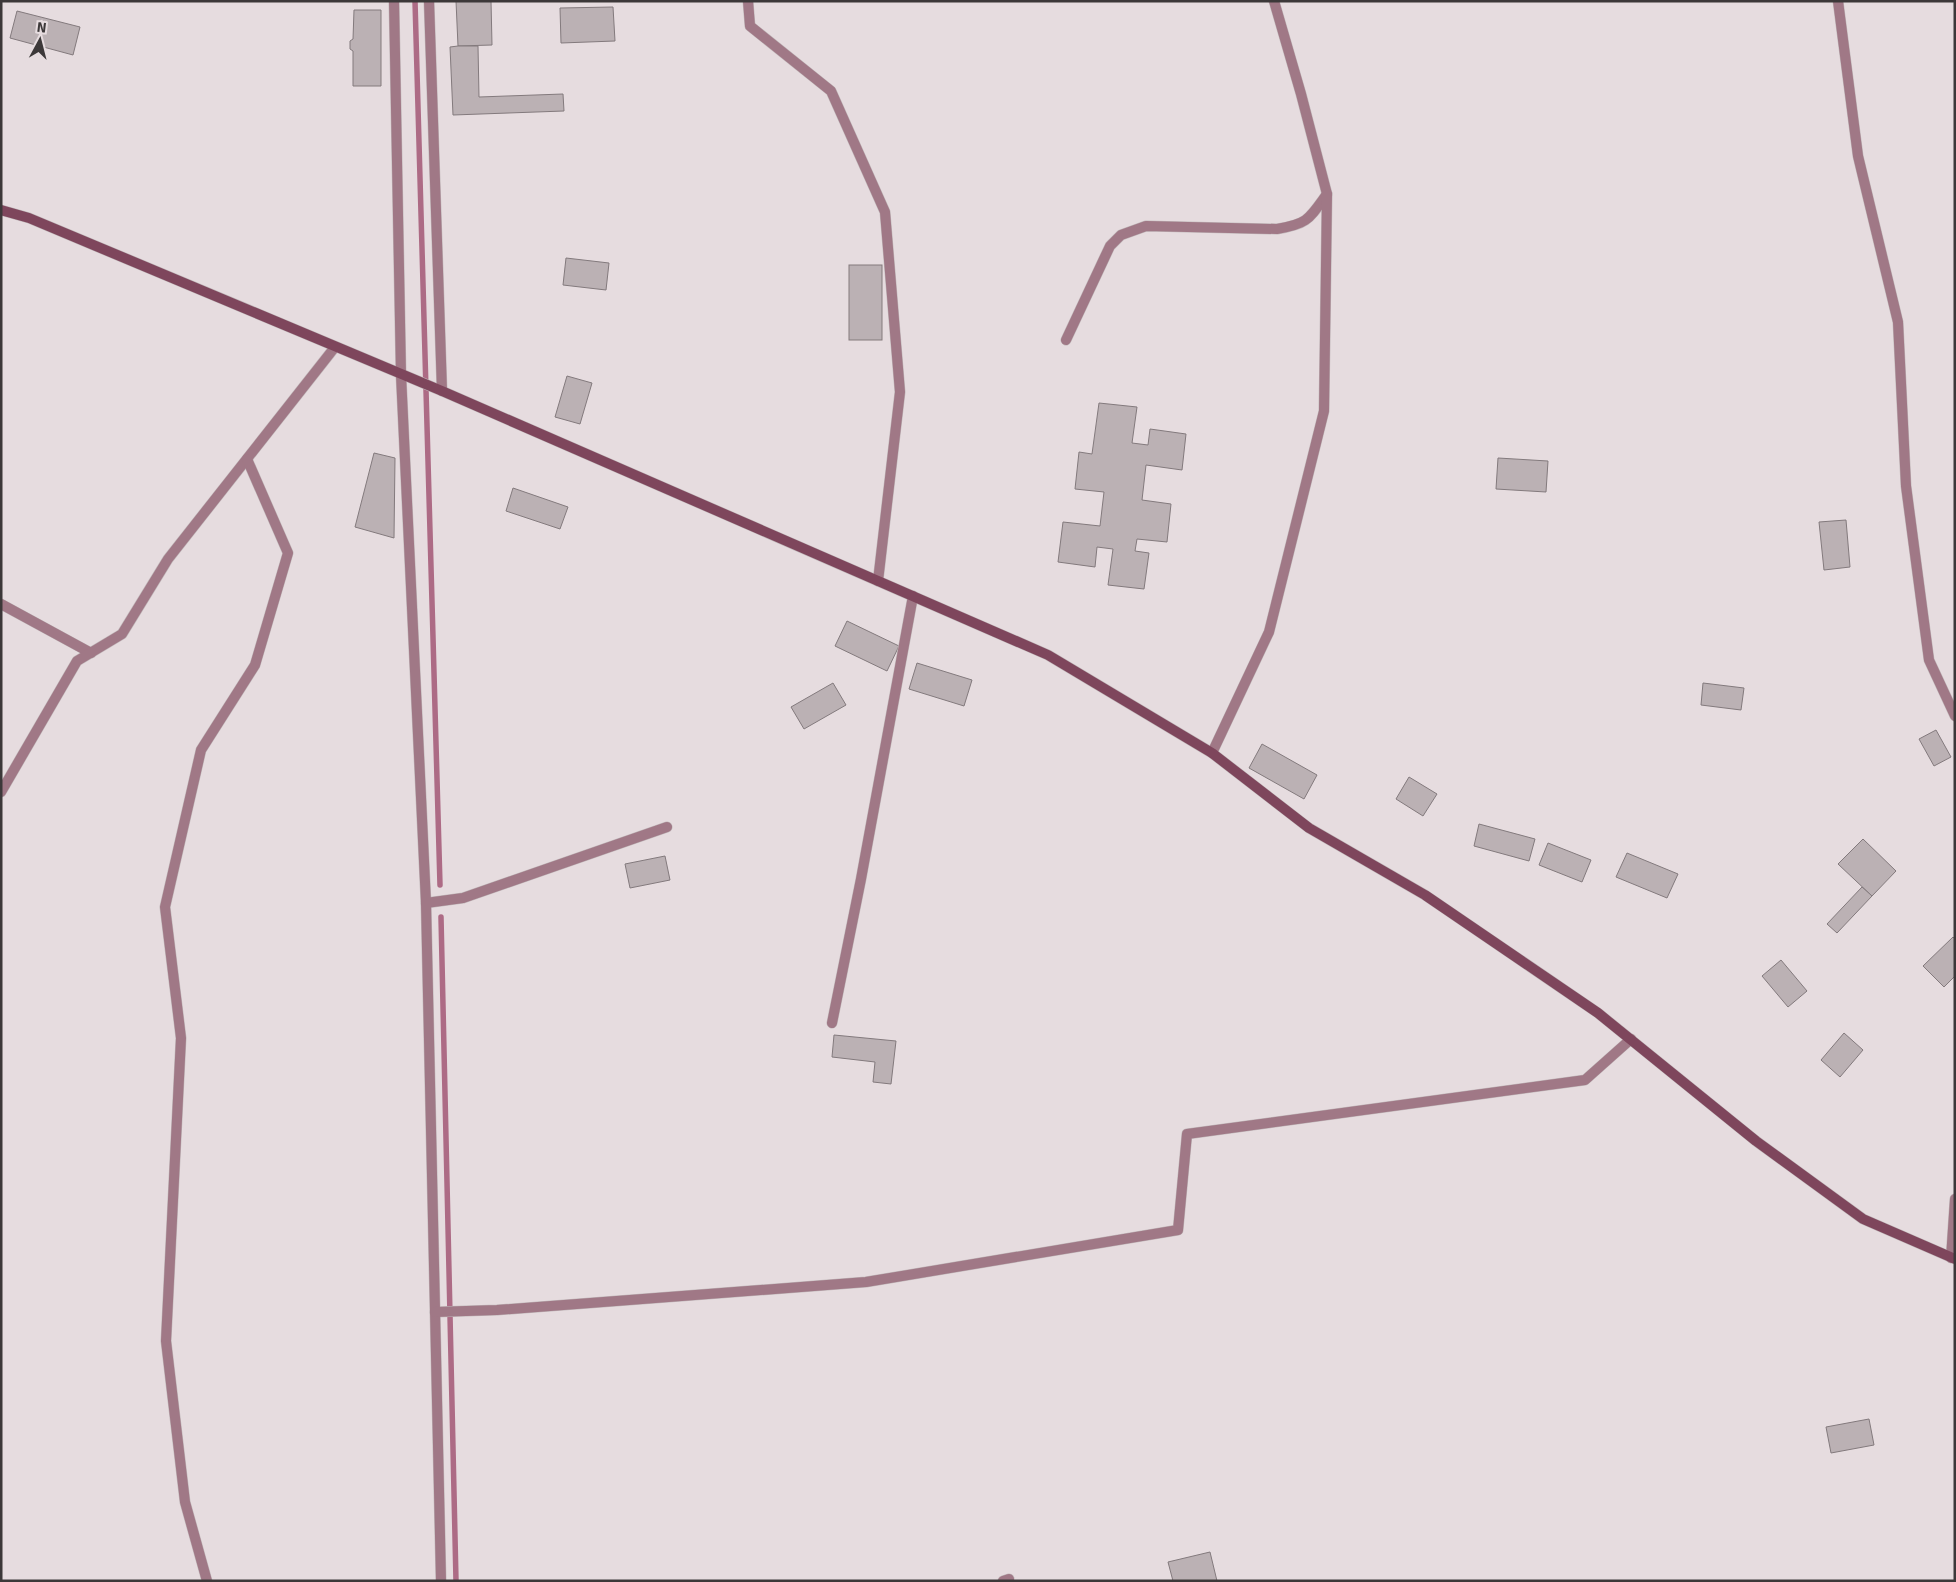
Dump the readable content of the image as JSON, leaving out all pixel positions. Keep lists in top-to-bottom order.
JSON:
{
  "north": "top"
}
